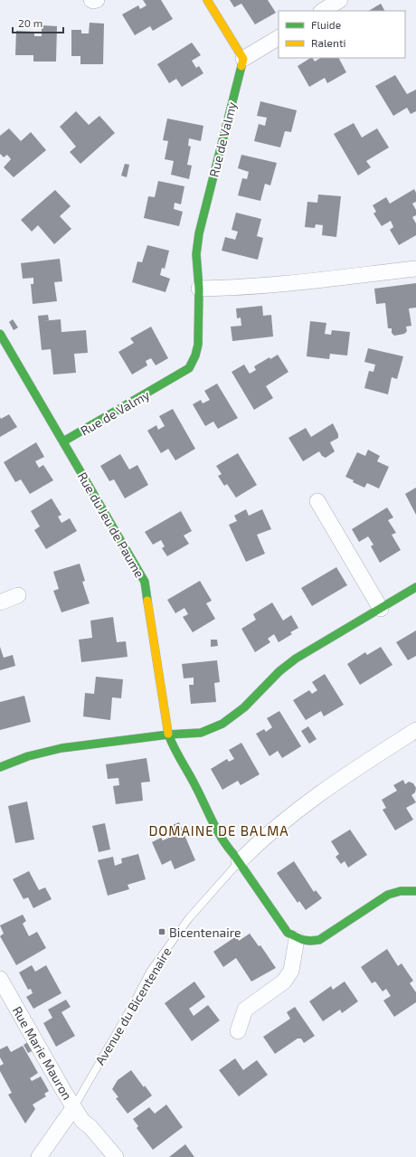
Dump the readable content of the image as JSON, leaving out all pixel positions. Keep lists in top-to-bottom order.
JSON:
{
  "streets": {
    "street": [
      "Rue de Valmy",
      "Rue du Jeu de Paume",
      "Avenue du Bicentenaire",
      "Rue Marie Mauron"
    ]
  },
  "crossings": [
    ["Rue de Valmy", "Rue du Jeu de Paume"],
    ["Rue du Jeu de Paume", "Avenue du Bicentenaire"],
    ["Avenue du Bicentenaire", "Rue Marie Mauron"]
  ],
  "districts": ["DOMAINE DE BALMA"],
  "places": {
    "transit": ["Bicentenaire"]
  },
  "legend": ["Fluide", "Ralenti"],
  "scale_bar": "20 m"
}
